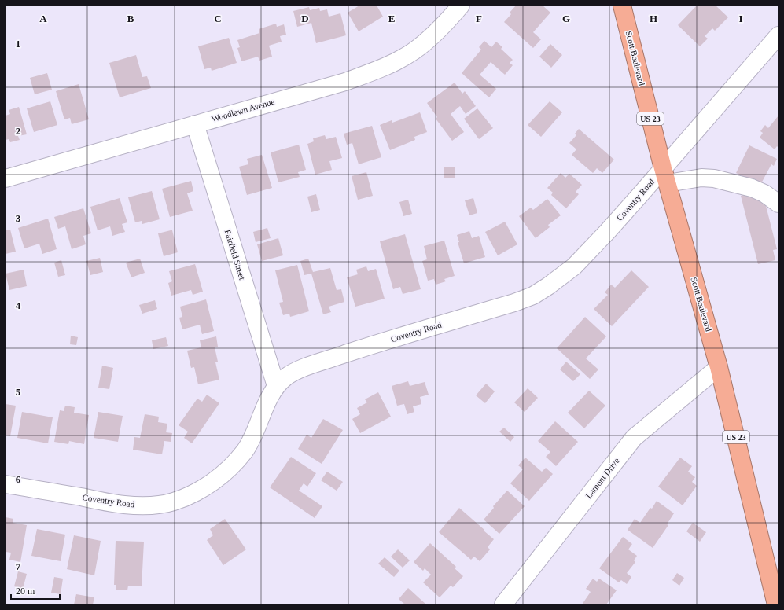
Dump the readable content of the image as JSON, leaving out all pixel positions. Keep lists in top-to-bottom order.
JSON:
{
  "streets": {
    "highway": ["Scott Boulevard", "US 23"],
    "street": [
      "Woodlawn Avenue",
      "Coventry Road",
      "Fairfield Street",
      "Lamont Drive"
    ]
  },
  "crossings": [
    ["Scott Boulevard", "Coventry Road"],
    ["Scott Boulevard", "Lamont Drive"],
    ["Woodlawn Avenue", "Fairfield Street"],
    ["Coventry Road", "Fairfield Street"]
  ],
  "scale_bar": "20 m",
  "grid": {
    "columns": [
      "A",
      "B",
      "C",
      "D",
      "E",
      "F",
      "G",
      "H",
      "I"
    ],
    "rows": [
      "1",
      "2",
      "3",
      "4",
      "5",
      "6",
      "7"
    ]
  }
}
